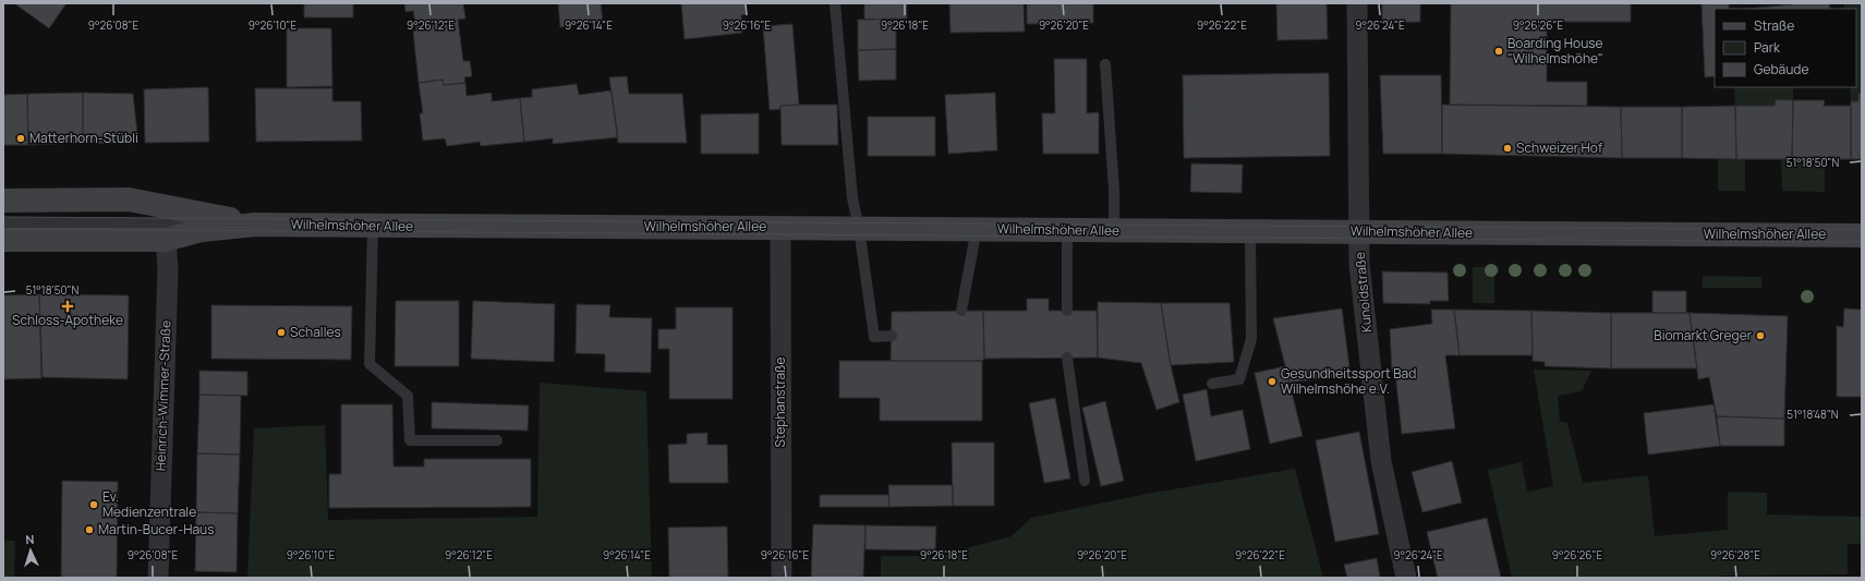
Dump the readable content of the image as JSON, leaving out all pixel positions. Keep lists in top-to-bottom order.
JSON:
{
  "streets": {
    "main road": ["Wilhelmshöher Allee"],
    "street": ["Kunoldstraße", "Heinrich-Wimmer-Straße", "Stephanstraße"]
  },
  "crossings": [
    ["Wilhelmshöher Allee", "Kunoldstraße"],
    ["Wilhelmshöher Allee", "Heinrich-Wimmer-Straße"],
    ["Wilhelmshöher Allee", "Stephanstraße"]
  ],
  "places": {
    "other": [
      "Boarding House \"Wilhelmshöhe\"",
      "Matterhorn-Stübli",
      "Schweizer Hof",
      "Schalles",
      "Biomarkt Greger",
      "Gesundheitssport Bad Wilhelmshöhe e.V.",
      "Ev. Medienzentrale",
      "Martin-Bucer-Haus"
    ],
    "health": ["Schloss-Apotheke"]
  },
  "legend": ["Straße", "Park", "Gebäude"],
  "north": "top",
  "coordinates": [
    "9°26'08\"E",
    "9°26'10\"E",
    "9°26'12\"E",
    "9°26'14\"E",
    "9°26'16\"E",
    "9°26'18\"E",
    "9°26'20\"E",
    "9°26'22\"E",
    "9°26'24\"E",
    "9°26'26\"E",
    "51°18'50\"N",
    "51°18'48\"N",
    "9°26'28\"E"
  ]
}
